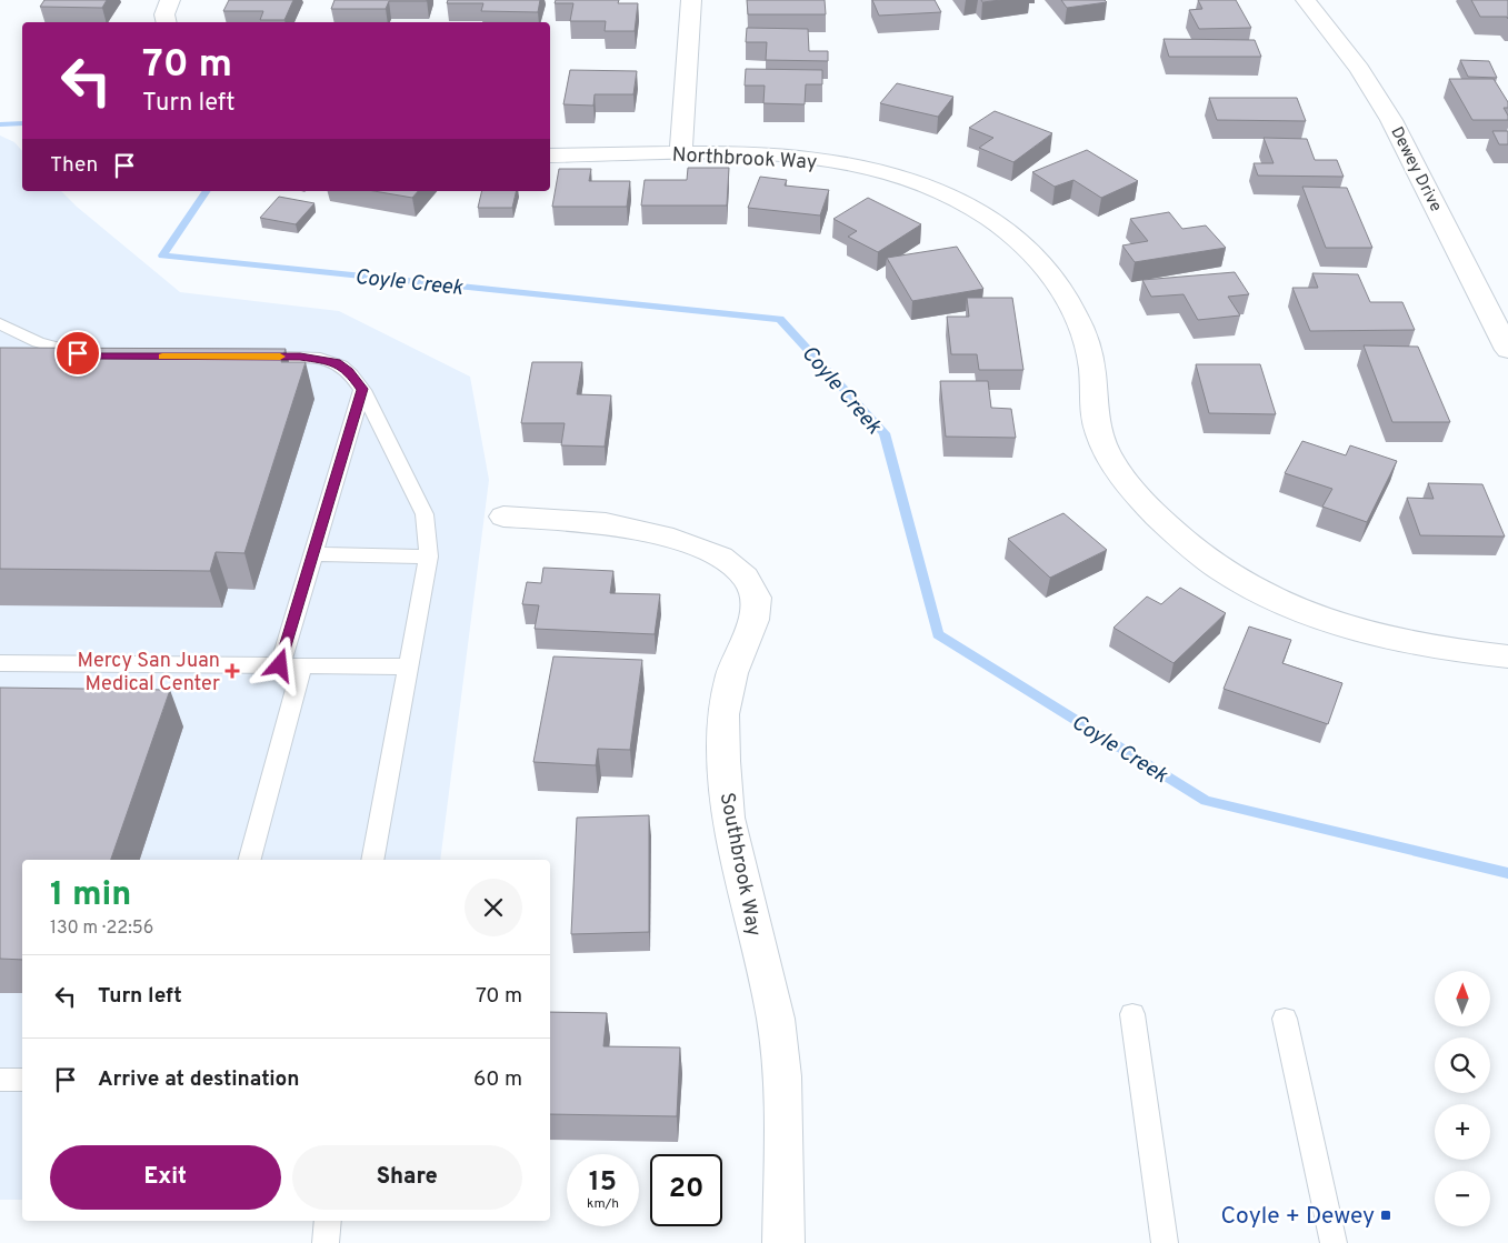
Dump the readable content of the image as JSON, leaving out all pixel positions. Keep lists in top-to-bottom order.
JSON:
{
  "streets": {
    "street": ["Northbrook Way", "Dewey Drive", "Southbrook Way"]
  },
  "water": ["Coyle Creek"],
  "places": {
    "health": ["Mercy San Juan Medical Center"],
    "transit": ["Coyle + Dewey"]
  },
  "north": "top",
  "page": {
    "turn": ["70 m", "Turn left"],
    "then": "Then",
    "heading": ["1 min", "130 m · 22:56"],
    "list": [
      {
        "name": "Turn left",
        "value": "70 m"
      },
      {
        "name": "Arrive at destination",
        "value": "60 m"
      }
    ],
    "map_buttons": ["+", "−"],
    "buttons": ["Exit", "Share"],
    "speed": "15 km/h",
    "limit": "20"
  }
}
